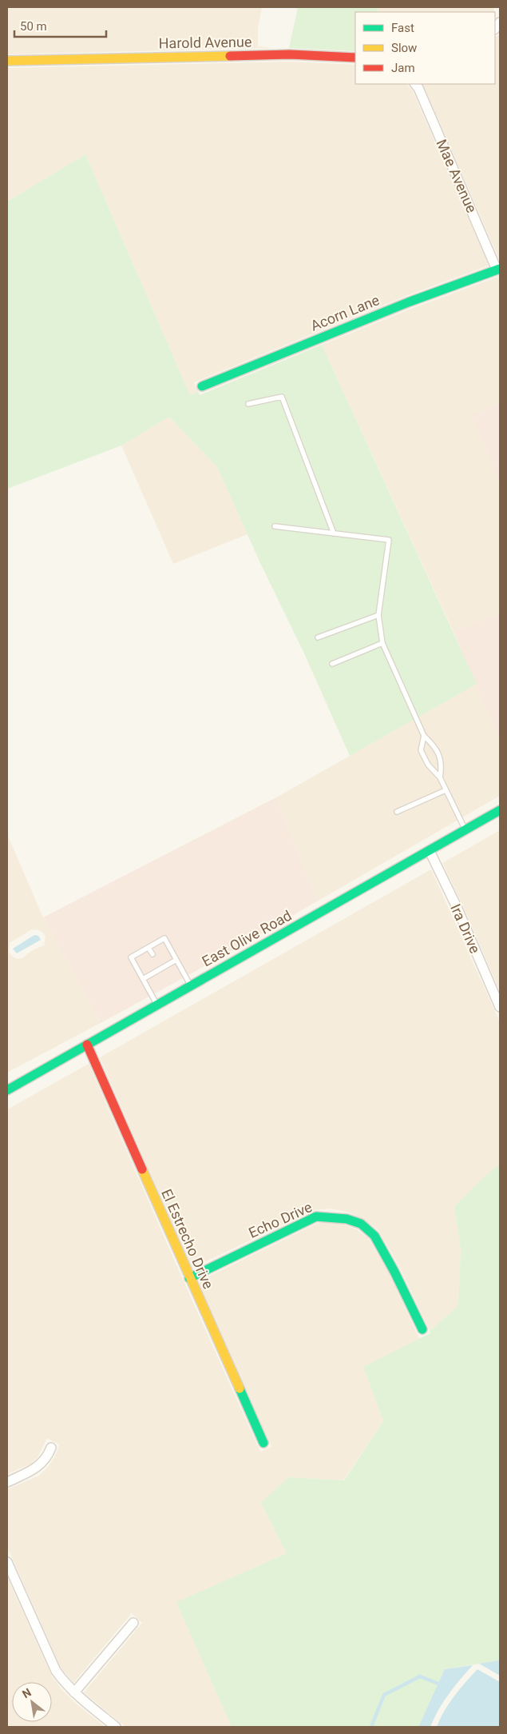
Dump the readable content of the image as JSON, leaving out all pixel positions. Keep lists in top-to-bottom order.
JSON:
{
  "streets": {
    "street": [
      "Harold Avenue",
      "Mae Avenue",
      "Acorn Lane",
      "Ira Drive",
      "East Olive Road",
      "Echo Drive",
      "El Estrecho Drive"
    ]
  },
  "crossings": [
    ["Mae Avenue", "Acorn Lane"],
    ["Ira Drive", "East Olive Road"],
    ["East Olive Road", "El Estrecho Drive"],
    ["Echo Drive", "El Estrecho Drive"]
  ],
  "legend": ["Fast", "Slow", "Jam"],
  "scale_bar": "50 m",
  "north": "top left"
}
